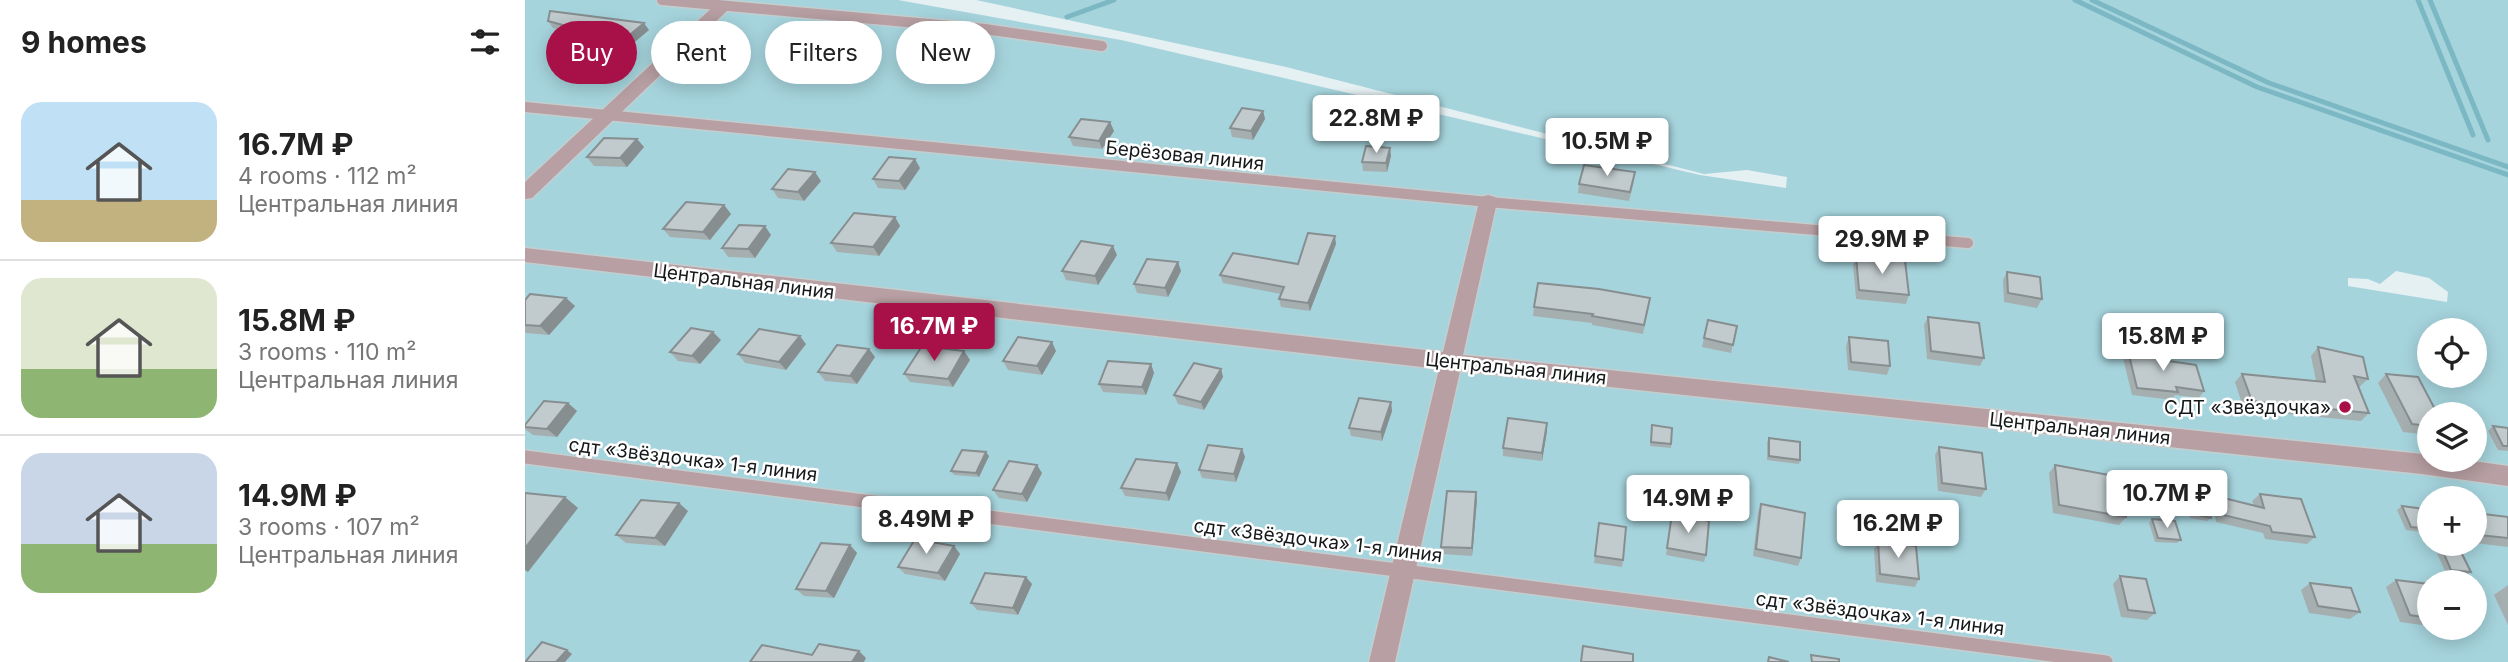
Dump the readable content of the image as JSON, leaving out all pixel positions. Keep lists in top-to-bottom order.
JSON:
{
  "streets": {
    "street": ["Центральная линия"],
    "lane": ["Берёзовая линия", "сдт «Звёздочка» 1-я линия"]
  },
  "places": ["СДТ «Звёздочка»"],
  "page": {
    "heading": "9 homes",
    "chip": [
      "Buy",
      "Rent",
      "Filters",
      "New"
    ],
    "list": [
      {
        "name": "16.7M ₽",
        "note": "4 rooms · 112 m² · Центральная линия"
      },
      {
        "name": "15.8M ₽",
        "note": "3 rooms · 110 m² · Центральная линия"
      },
      {
        "name": "14.9M ₽",
        "note": "3 rooms · 107 m² · Центральная линия"
      }
    ],
    "price": [
      "22.8M ₽",
      "10.5M ₽",
      "29.9M ₽",
      "16.7M ₽",
      "15.8M ₽",
      "10.7M ₽",
      "14.9M ₽",
      "8.49M ₽",
      "16.2M ₽"
    ],
    "map_buttons": ["+", "−"]
  }
}
